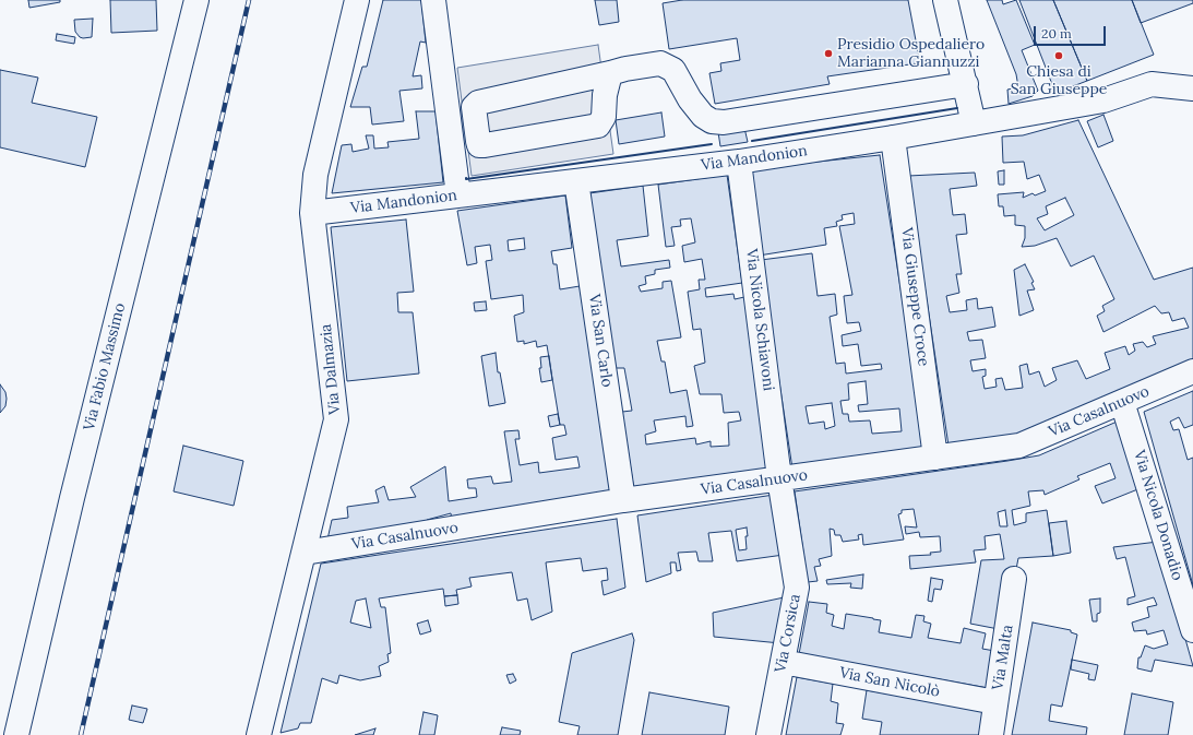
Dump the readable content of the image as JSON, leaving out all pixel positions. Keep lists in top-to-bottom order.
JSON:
{
  "streets": {
    "street": [
      "Via Mandonion",
      "Via Giuseppe Croce",
      "Via Nicola Schiavoni",
      "Via San Carlo",
      "Via Fabio Massimo",
      "Via Dalmazia",
      "Via Casalnuovo",
      "Via Nicola Donadio",
      "Via Corsica",
      "Via Malta",
      "Via San Nicolò"
    ]
  },
  "crossings": [
    ["Via Mandonion", "Via Giuseppe Croce"],
    ["Via Mandonion", "Via Nicola Schiavoni"],
    ["Via Mandonion", "Via San Carlo"],
    ["Via Mandonion", "Via Dalmazia"],
    ["Via Giuseppe Croce", "Via Casalnuovo"],
    ["Via Nicola Schiavoni", "Via Casalnuovo"],
    ["Via Nicola Schiavoni", "Via Corsica"],
    ["Via San Carlo", "Via Casalnuovo"],
    ["Via Dalmazia", "Via Casalnuovo"],
    ["Via Casalnuovo", "Via Nicola Donadio"],
    ["Via Casalnuovo", "Via Corsica"],
    ["Via Corsica", "Via San Nicolò"],
    ["Via Malta", "Via San Nicolò"]
  ],
  "places": ["Presidio Ospedaliero Marianna Giannuzzi", "Chiesa di San Giuseppe"],
  "scale_bar": "20 m"
}
